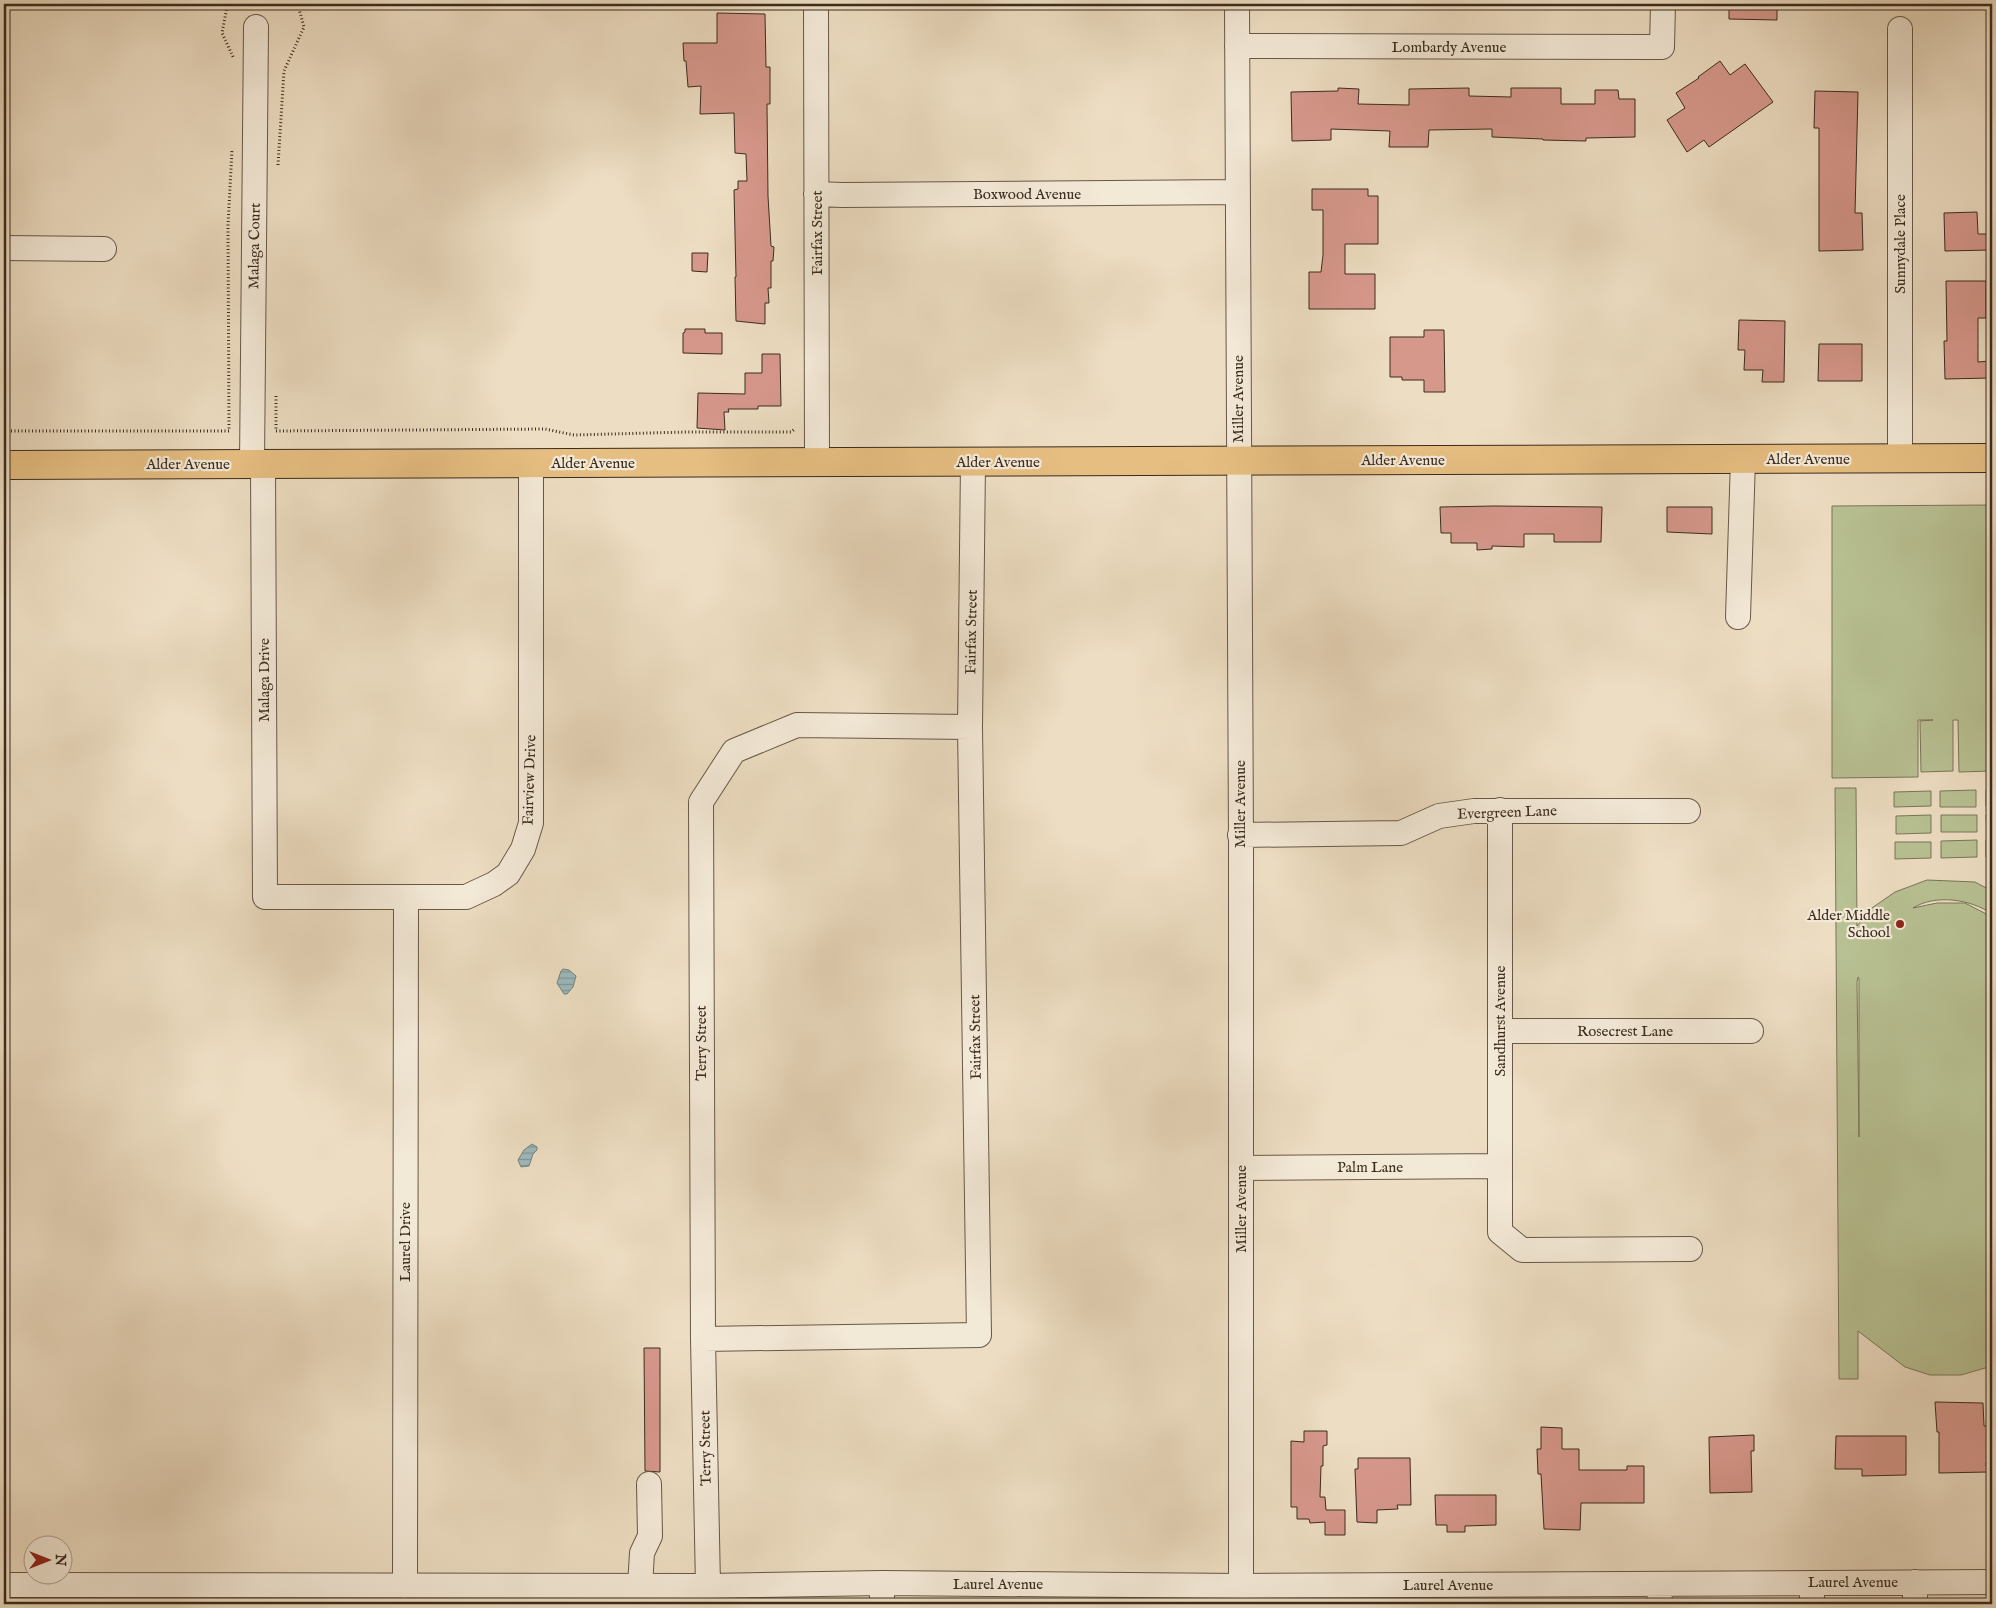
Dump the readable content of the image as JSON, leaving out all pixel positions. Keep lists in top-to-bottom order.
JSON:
{
  "streets": {
    "main road": ["Alder Avenue"],
    "street": [
      "Lombardy Avenue",
      "Boxwood Avenue",
      "Fairfax Street",
      "Sunnydale Place",
      "Malaga Court",
      "Miller Avenue",
      "Malaga Drive",
      "Fairview Drive",
      "Evergreen Lane",
      "Sandhurst Avenue",
      "Rosecrest Lane",
      "Terry Street",
      "Palm Lane",
      "Laurel Drive",
      "Laurel Avenue"
    ]
  },
  "crossings": [
    ["Lombardy Avenue", "Miller Avenue"],
    ["Boxwood Avenue", "Fairfax Street"],
    ["Boxwood Avenue", "Miller Avenue"],
    ["Fairfax Street", "Alder Avenue"],
    ["Fairfax Street", "Terry Street"],
    ["Sunnydale Place", "Alder Avenue"],
    ["Malaga Court", "Alder Avenue"],
    ["Malaga Court", "Malaga Drive"],
    ["Miller Avenue", "Alder Avenue"],
    ["Miller Avenue", "Evergreen Lane"],
    ["Miller Avenue", "Palm Lane"],
    ["Miller Avenue", "Laurel Avenue"],
    ["Alder Avenue", "Malaga Drive"],
    ["Alder Avenue", "Fairview Drive"],
    ["Malaga Drive", "Fairview Drive"],
    ["Fairview Drive", "Laurel Drive"],
    ["Evergreen Lane", "Sandhurst Avenue"],
    ["Sandhurst Avenue", "Rosecrest Lane"],
    ["Sandhurst Avenue", "Palm Lane"],
    ["Terry Street", "Laurel Avenue"],
    ["Laurel Drive", "Laurel Avenue"]
  ],
  "places": ["Alder Middle School"],
  "north": "right"
}
